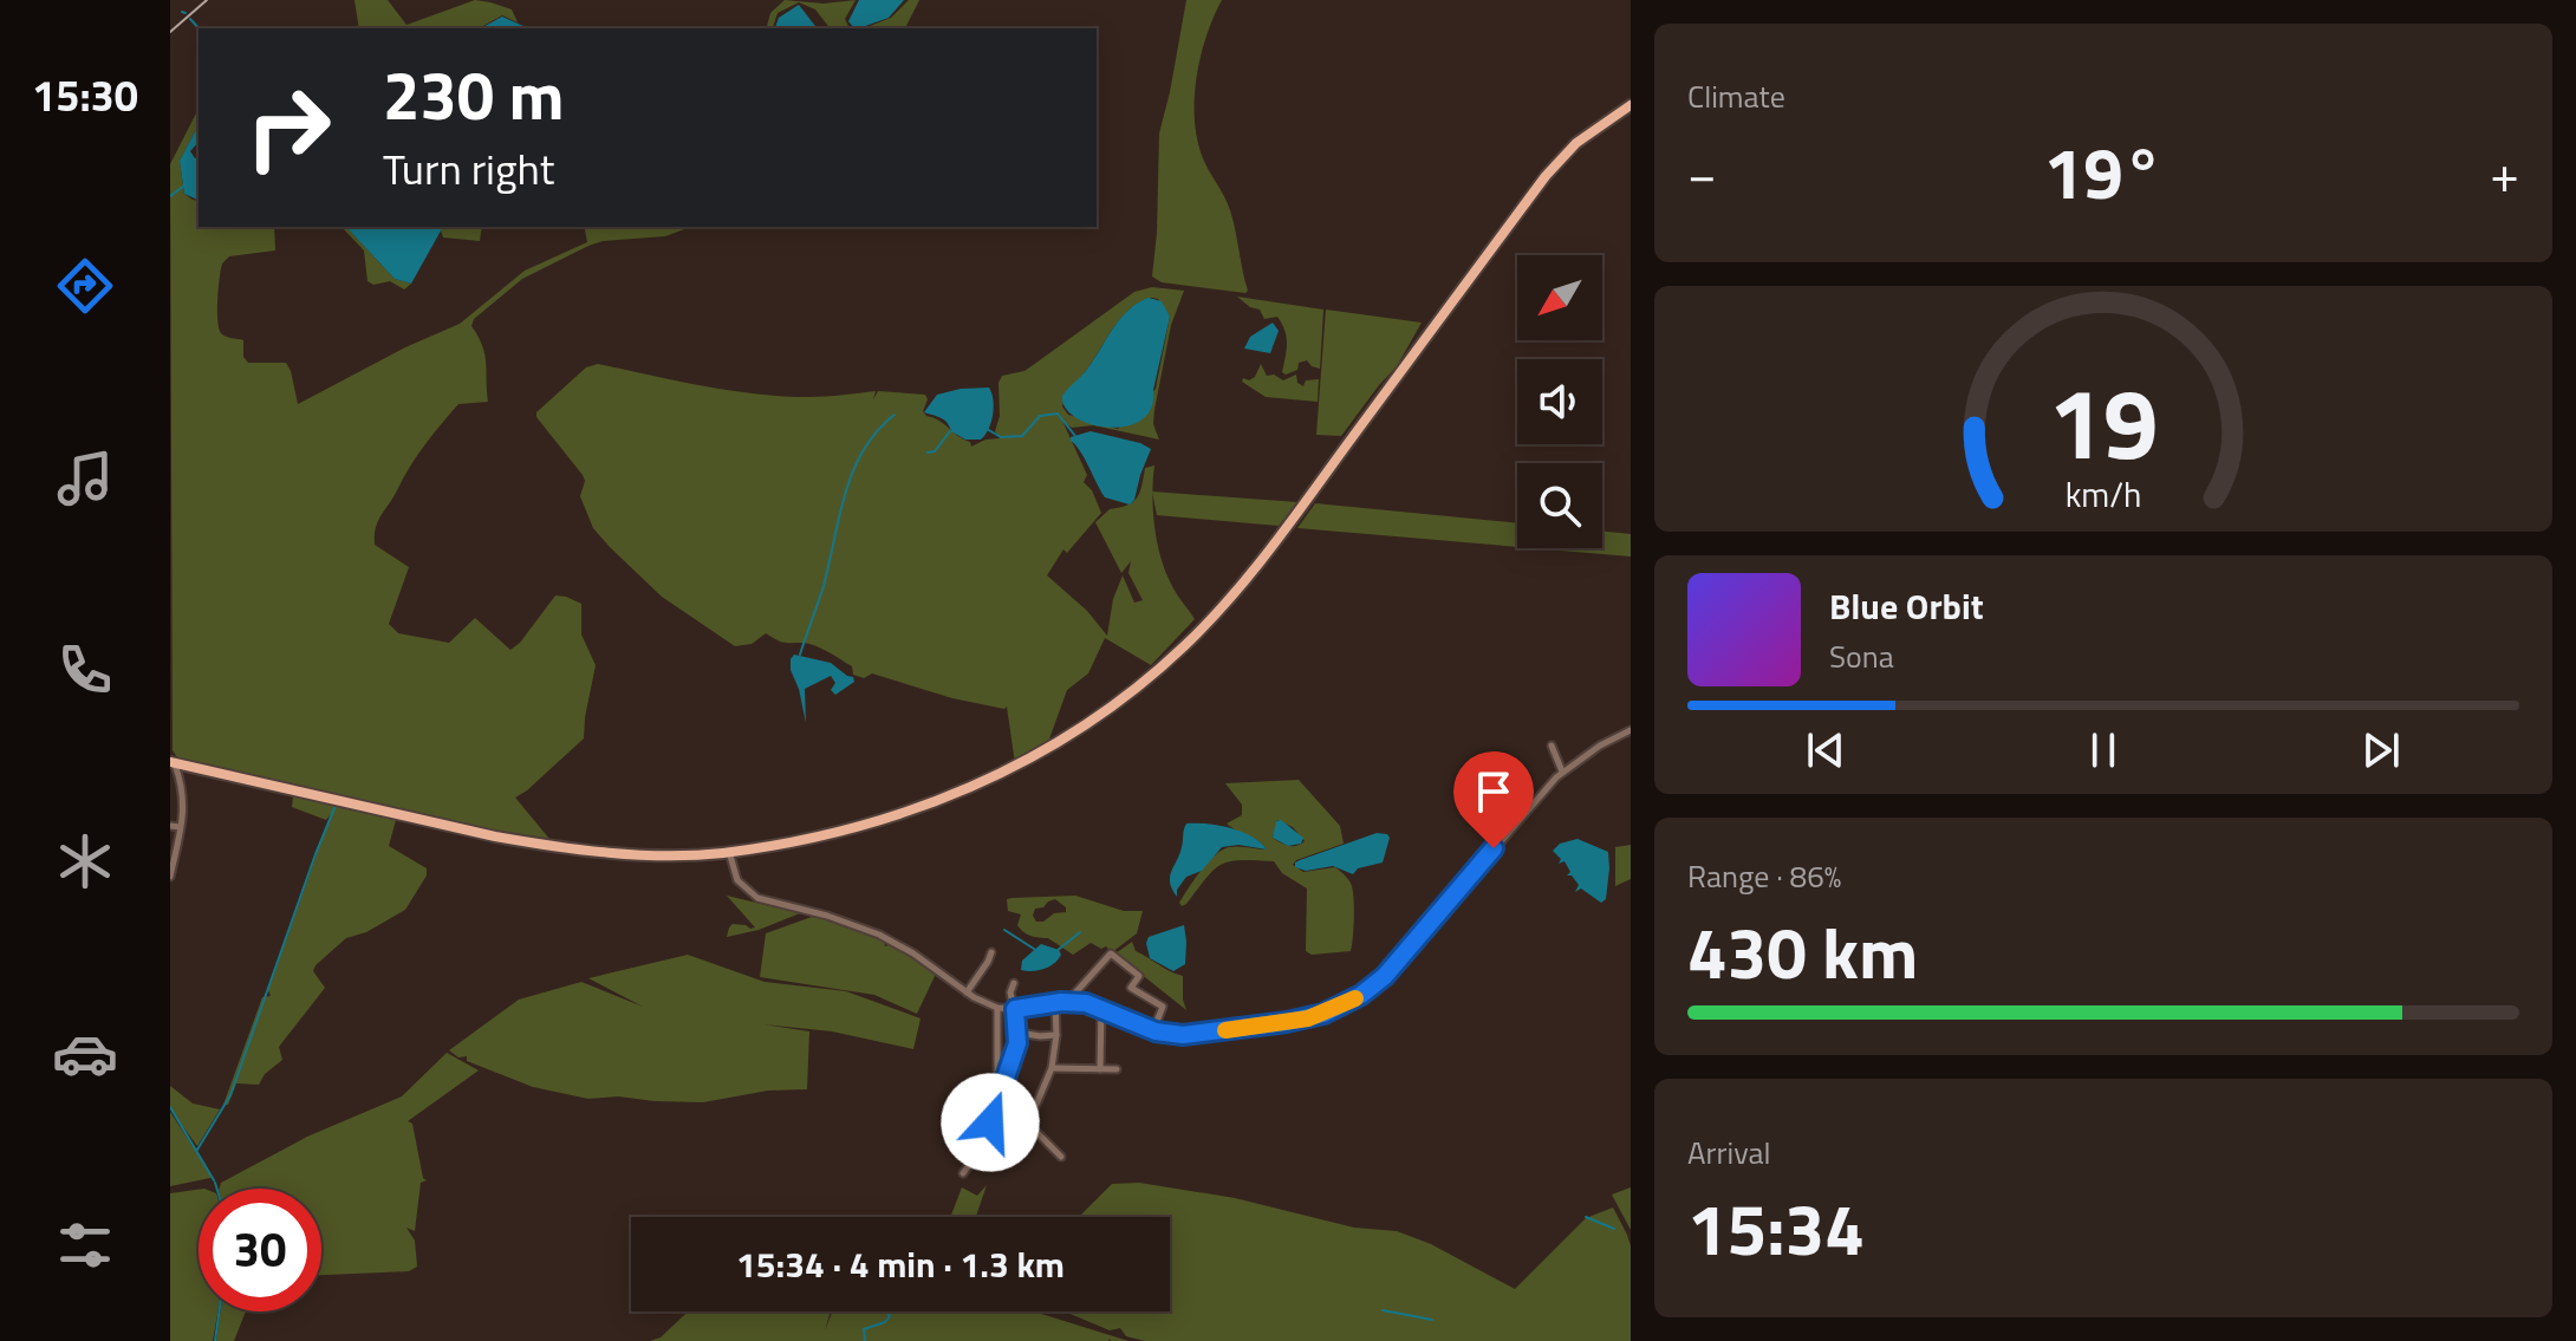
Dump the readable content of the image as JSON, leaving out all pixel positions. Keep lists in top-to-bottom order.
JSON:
{
  "north": "bottom left",
  "page": {
    "tabs": "15:30",
    "tile": [
      "Climate",
      ["Range · 86%", "430 km"],
      ["Arrival", "15:34"]
    ],
    "turn": ["230 m", "Turn right"],
    "heat": ["−", "19°", "+"],
    "song": ["Blue Orbit", "Sona"],
    "limit": "30",
    "trip": "15:34 · 4 min · 1.3 km",
    "gauge": ["19", "km/h"]
  }
}
